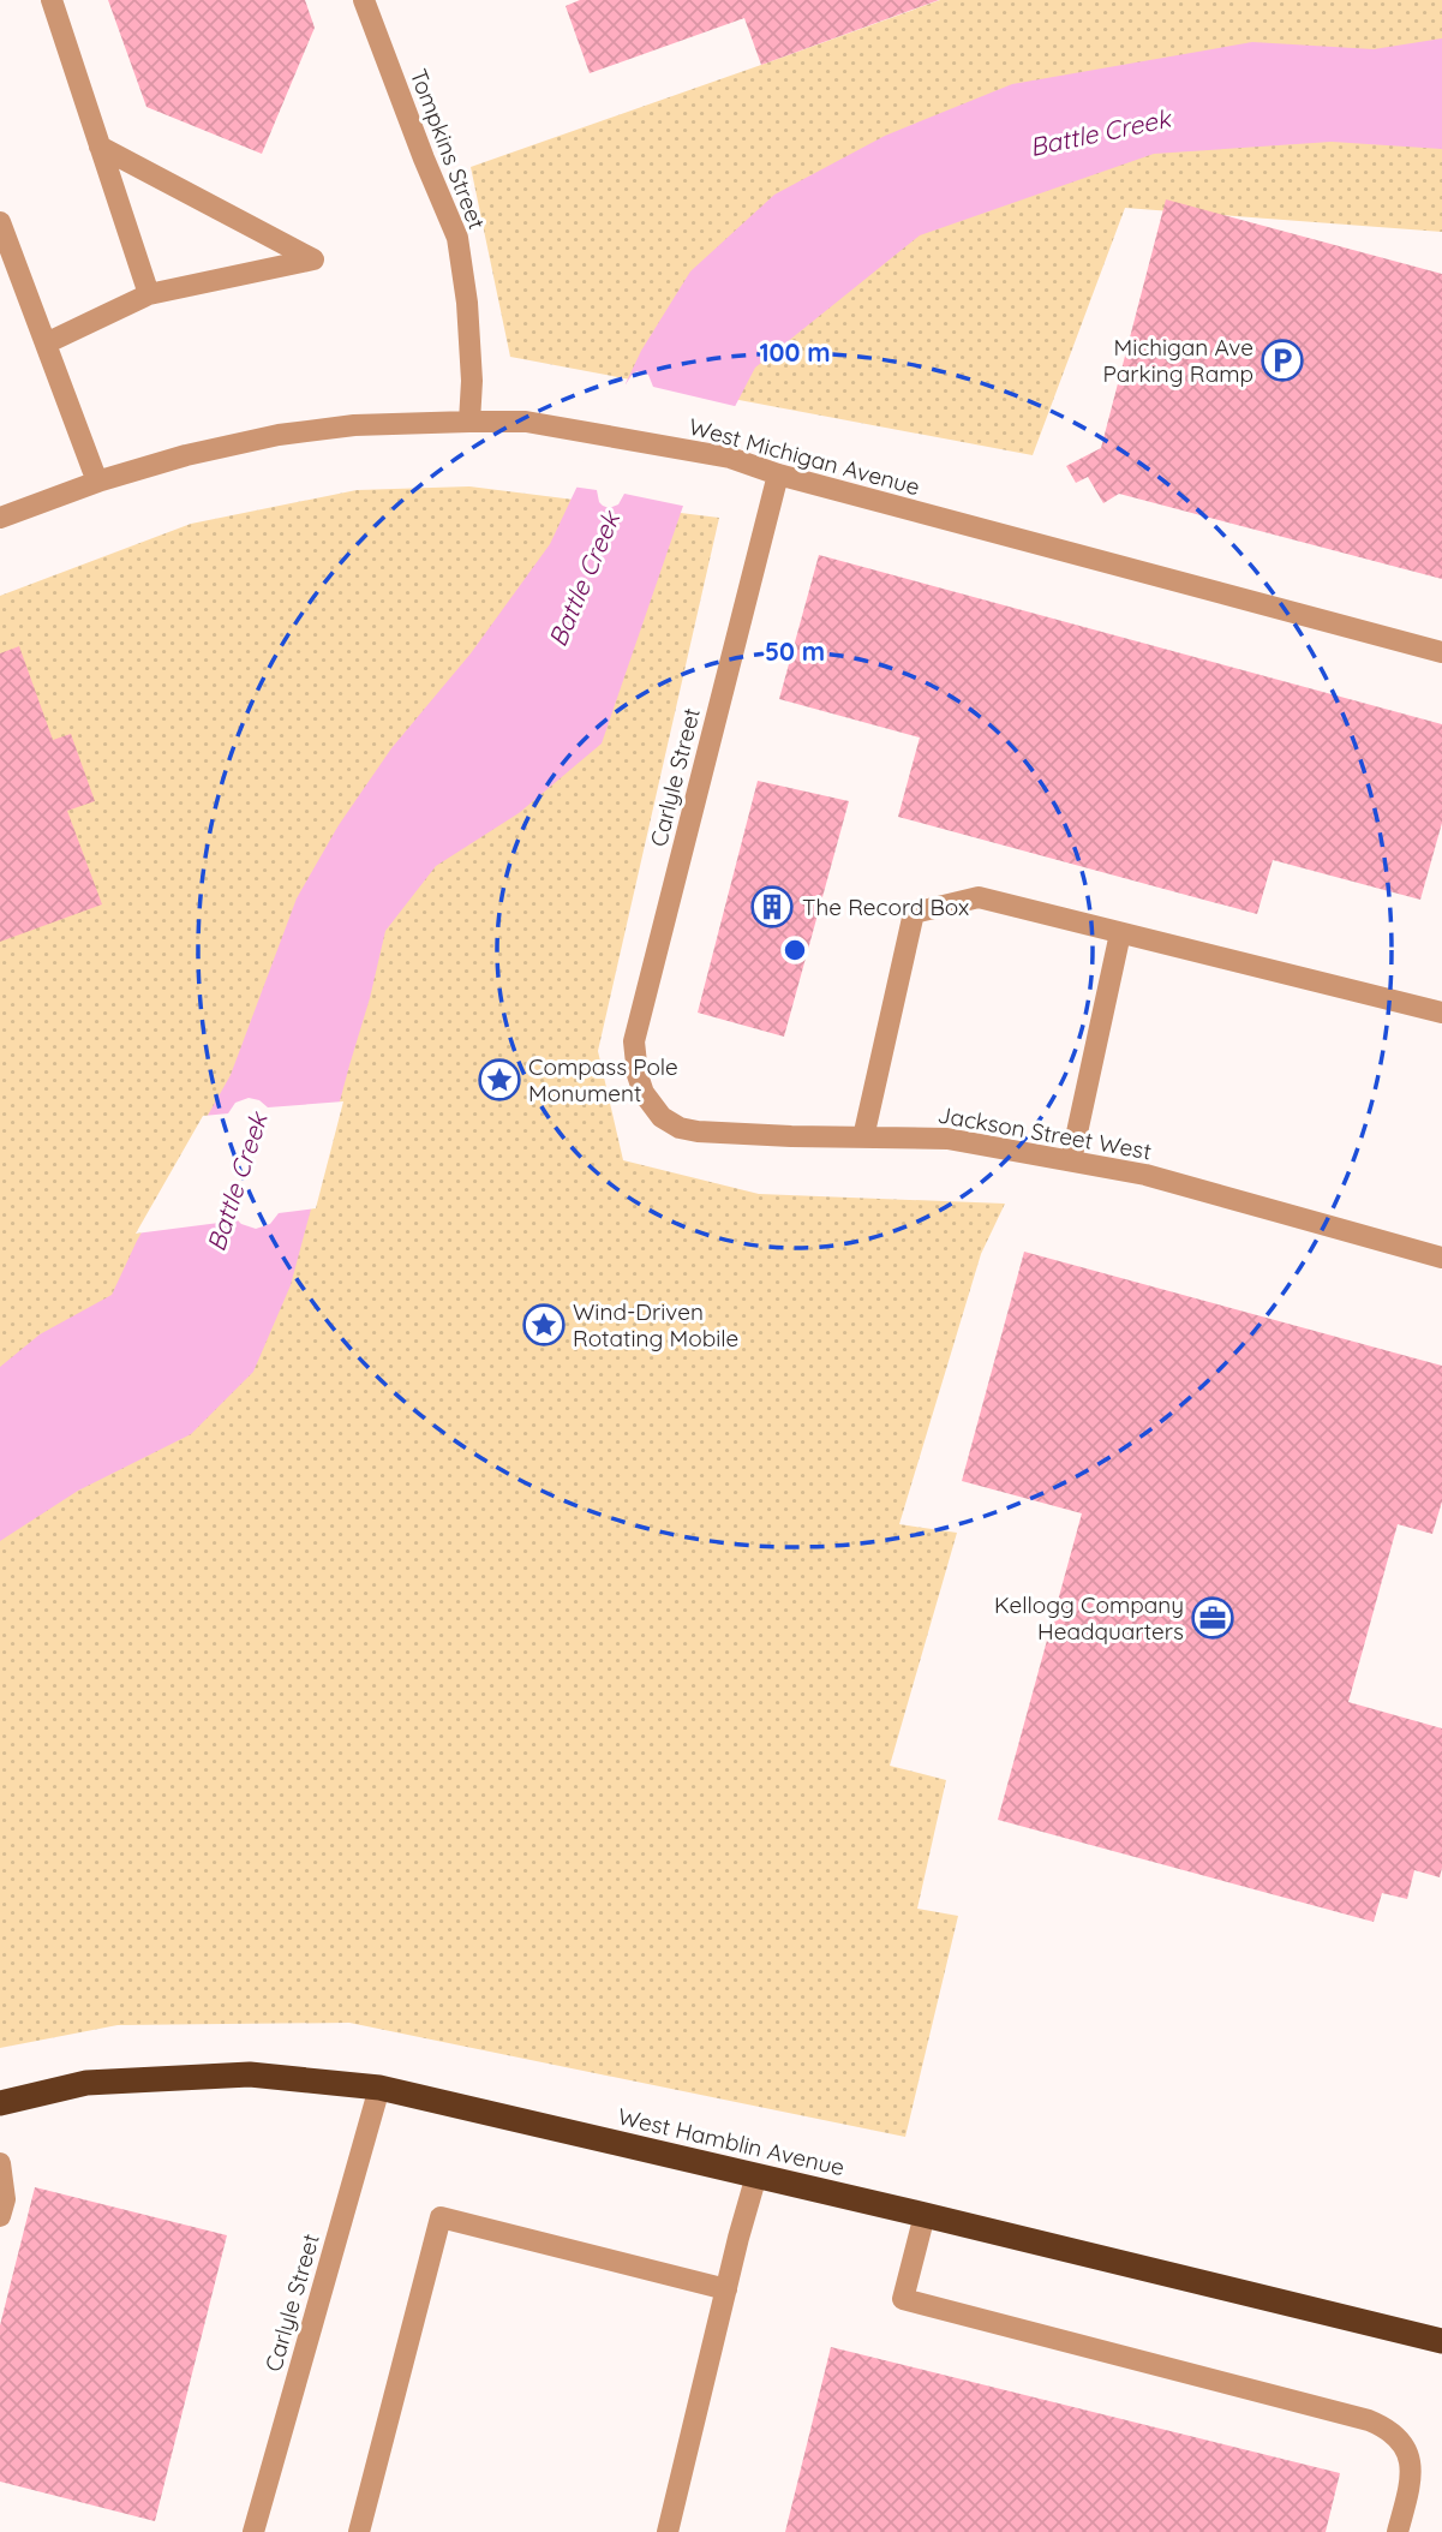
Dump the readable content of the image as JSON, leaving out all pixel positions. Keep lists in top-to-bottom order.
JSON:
{
  "streets": {
    "highway": ["West Hamblin Avenue"],
    "street": [
      "Tompkins Street",
      "West Michigan Avenue",
      "Carlyle Street",
      "Jackson Street West"
    ]
  },
  "crossings": [
    ["Tompkins Street", "West Michigan Avenue"],
    ["West Michigan Avenue", "Carlyle Street"],
    ["Carlyle Street", "Jackson Street West"],
    ["Carlyle Street", "West Hamblin Avenue"]
  ],
  "water": ["Battle Creek"],
  "places": {
    "parking": ["Michigan Ave Parking Ramp"],
    "building": ["The Record Box"],
    "place": ["Compass Pole Monument", "Wind-Driven Rotating Mobile"],
    "office": ["Kellogg Company Headquarters"]
  },
  "rings": ["100 m", "50 m"]
}
